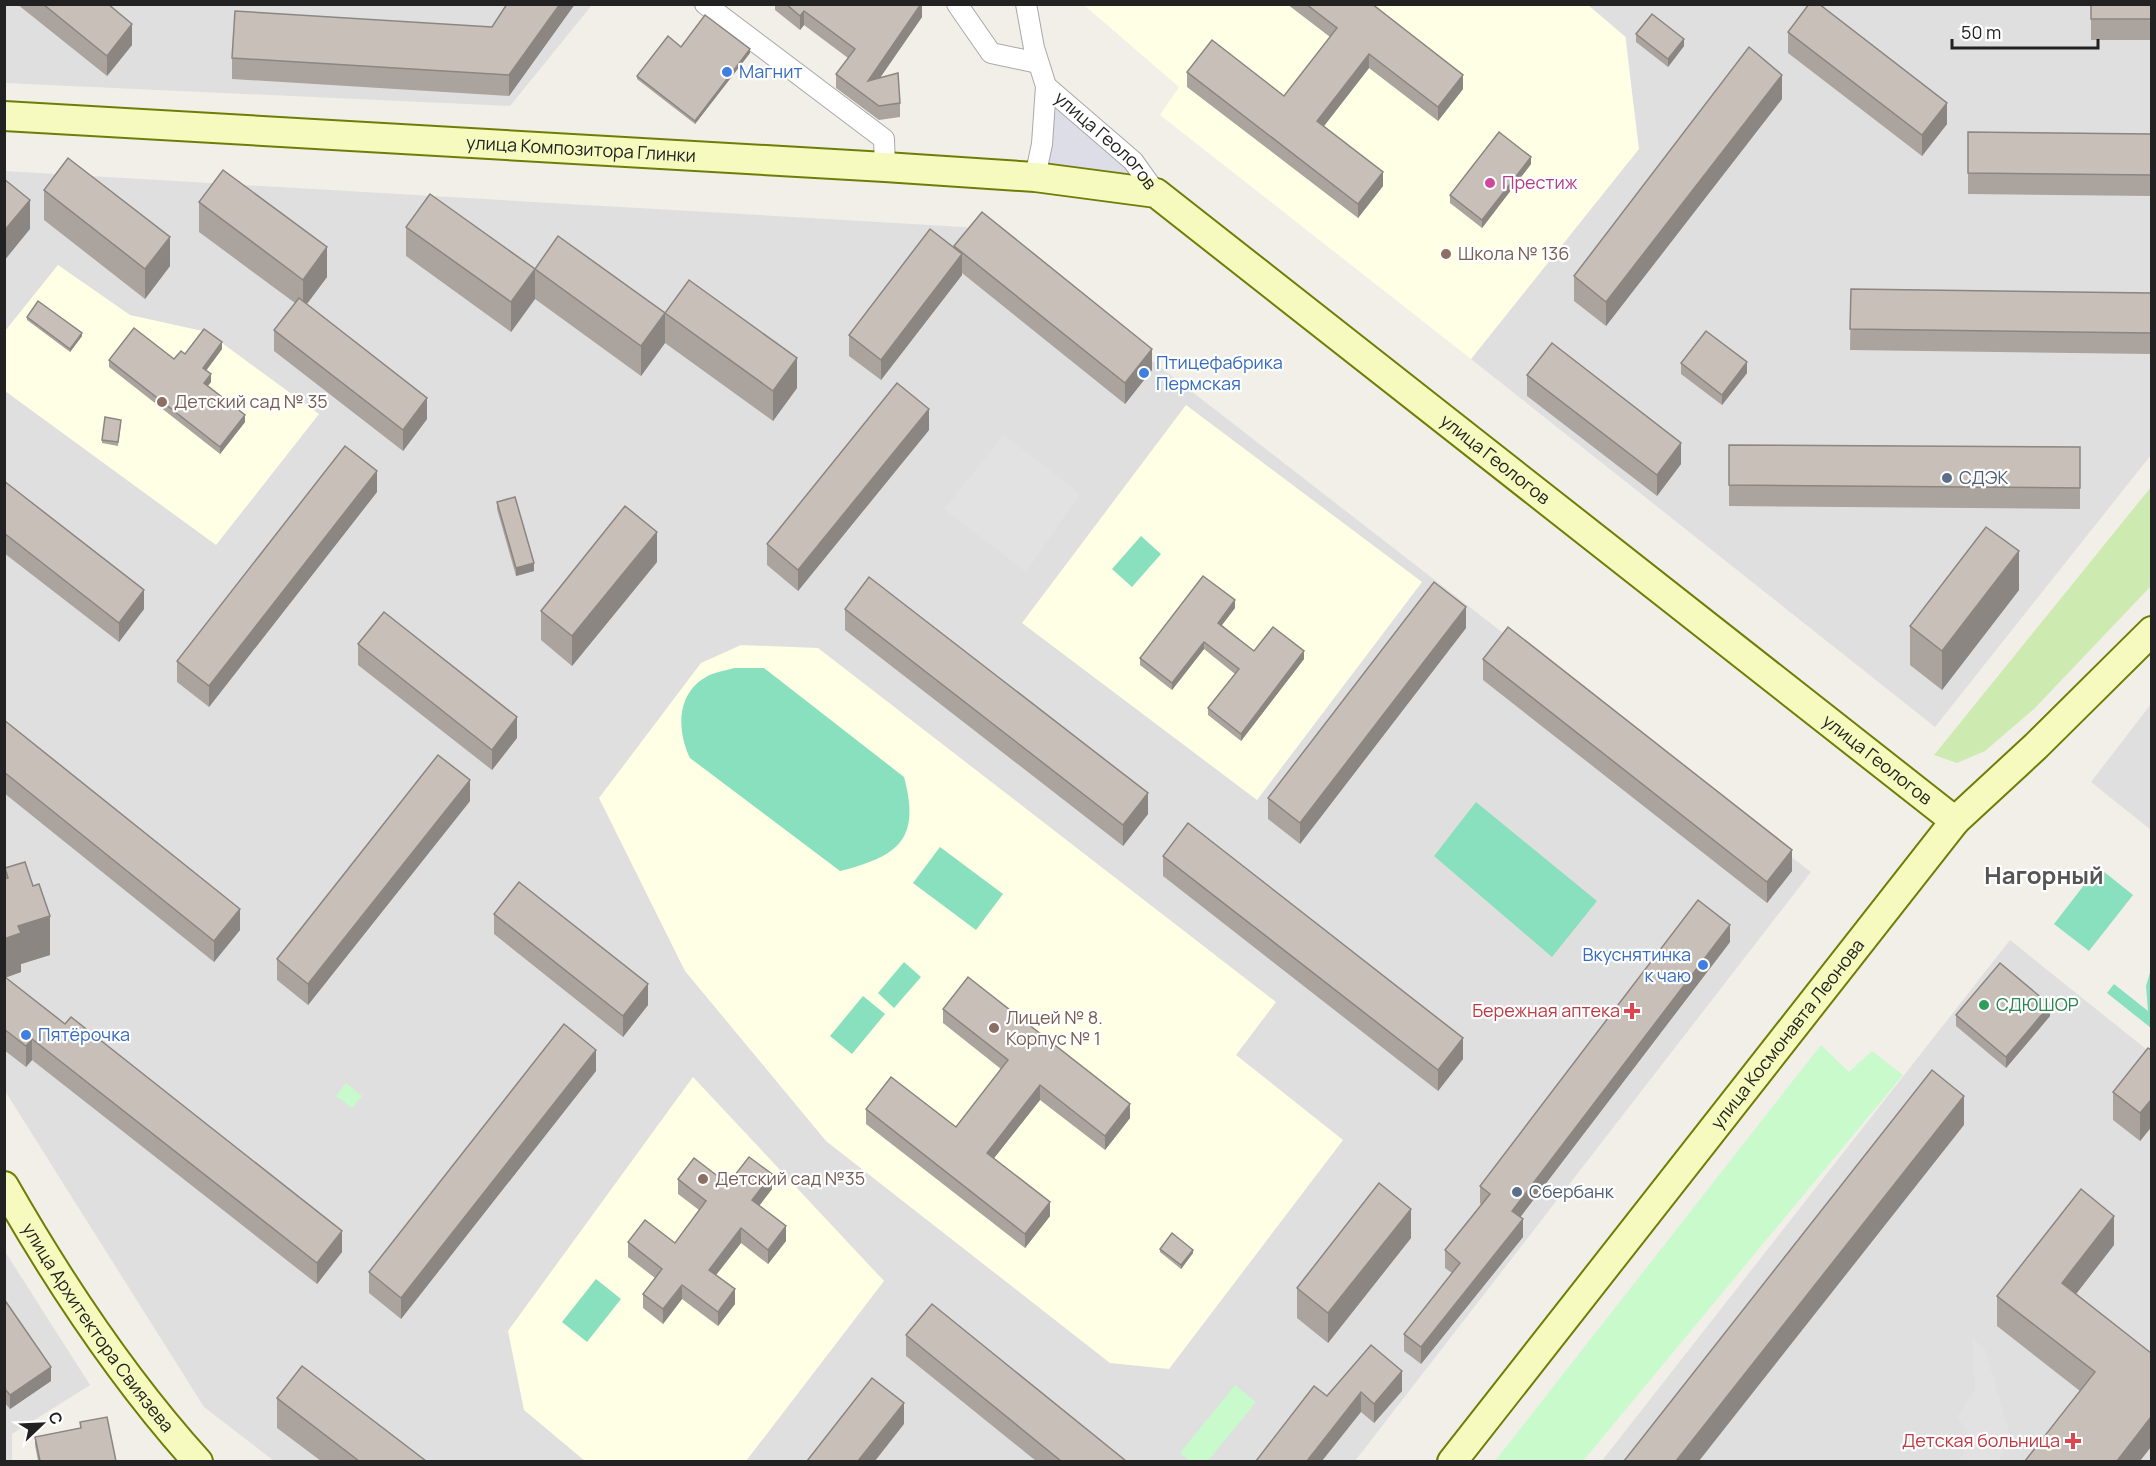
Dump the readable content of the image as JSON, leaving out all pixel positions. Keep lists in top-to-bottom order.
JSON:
{
  "streets": {
    "street": [
      "улица Геологов",
      "улица Композитора Глинки",
      "улица Космонавта Леонова",
      "улица Архитектора Свиязева"
    ]
  },
  "crossings": [
    ["улица Геологов", "улица Композитора Глинки"],
    ["улица Геологов", "улица Космонавта Леонова"]
  ],
  "districts": ["Нагорный"],
  "places": {
    "other": [
      "Магнит",
      "Престиж",
      "Школа № 136",
      "Птицефабрика Пермская",
      "Детский сад № 35",
      "СДЭК",
      "Вкуснятинка к чаю",
      "СДЮШОР",
      "Лицей № 8. Корпус № 1",
      "Пятёрочка",
      "Детский сад №35",
      "Сбербанк"
    ],
    "health": ["Бережная аптека", "Детская больница"]
  },
  "scale_bar": "50 m",
  "north": "top right"
}
